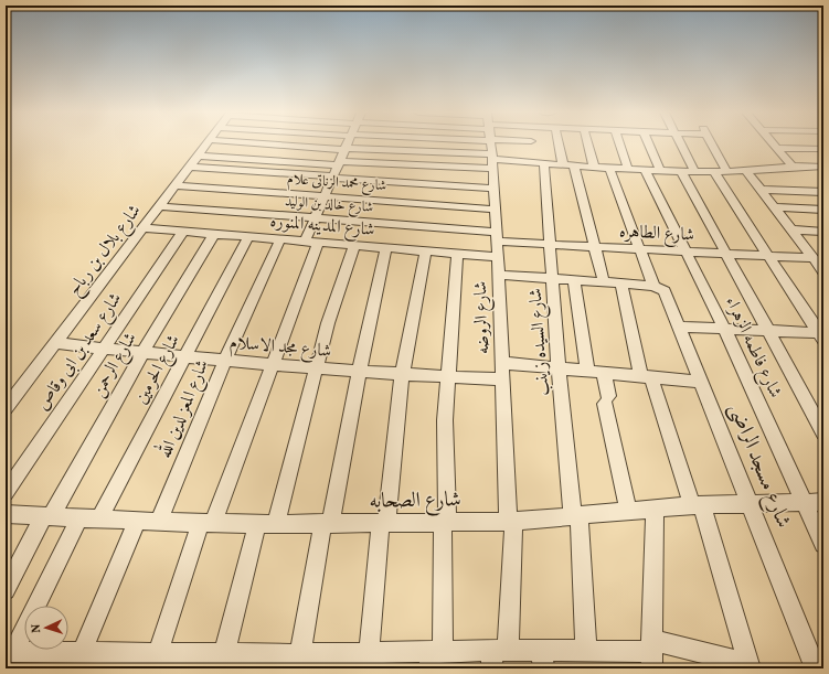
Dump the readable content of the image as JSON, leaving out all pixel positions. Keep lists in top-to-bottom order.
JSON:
{
  "streets": {
    "street": [
      "شارع محمد الزناتى علام",
      "شارع خالد بن الوليد",
      "شارع المدينه المنوره",
      "شارع الطاهره",
      "شارع بلال بن رباح",
      "شارع الروضه",
      "شارع السيده زينب",
      "شارع مجد الاسلام",
      "شارع فاطمه الزهراء",
      "شارع سعد بن ابى وقاص",
      "شارع الرحمن",
      "شارع الحرمين",
      "شارع المعز لدين الله",
      "شارع مسجد الراضى",
      "شارع الصحابه"
    ]
  },
  "crossings": [
    ["شارع محمد الزناتى علام", "شارع بلال بن رباح"],
    ["شارع محمد الزناتى علام", "شارع الروضه"],
    ["شارع خالد بن الوليد", "شارع الطاهره"],
    ["شارع خالد بن الوليد", "شارع بلال بن رباح"],
    ["شارع خالد بن الوليد", "شارع الروضه"],
    ["شارع المدينه المنوره", "شارع بلال بن رباح"],
    ["شارع المدينه المنوره", "شارع الروضه"],
    ["شارع المدينه المنوره", "شارع سعد بن ابى وقاص"],
    ["شارع المدينه المنوره", "شارع الرحمن"],
    ["شارع المدينه المنوره", "شارع الحرمين"],
    ["شارع المدينه المنوره", "شارع المعز لدين الله"],
    ["شارع الطاهره", "شارع الروضه"],
    ["شارع الطاهره", "شارع السيده زينب"],
    ["شارع الطاهره", "شارع فاطمه الزهراء"],
    ["شارع بلال بن رباح", "شارع مجد الاسلام"],
    ["شارع الروضه", "شارع مجد الاسلام"],
    ["شارع الروضه", "شارع الصحابه"],
    ["شارع السيده زينب", "شارع الصحابه"],
    ["شارع مجد الاسلام", "شارع سعد بن ابى وقاص"],
    ["شارع مجد الاسلام", "شارع الرحمن"],
    ["شارع مجد الاسلام", "شارع الحرمين"],
    ["شارع مجد الاسلام", "شارع المعز لدين الله"],
    ["شارع فاطمه الزهراء", "شارع الصحابه"],
    ["شارع الرحمن", "شارع الصحابه"],
    ["شارع الحرمين", "شارع الصحابه"],
    ["شارع المعز لدين الله", "شارع الصحابه"],
    ["شارع مسجد الراضى", "شارع الصحابه"]
  ],
  "north": "left"
}
